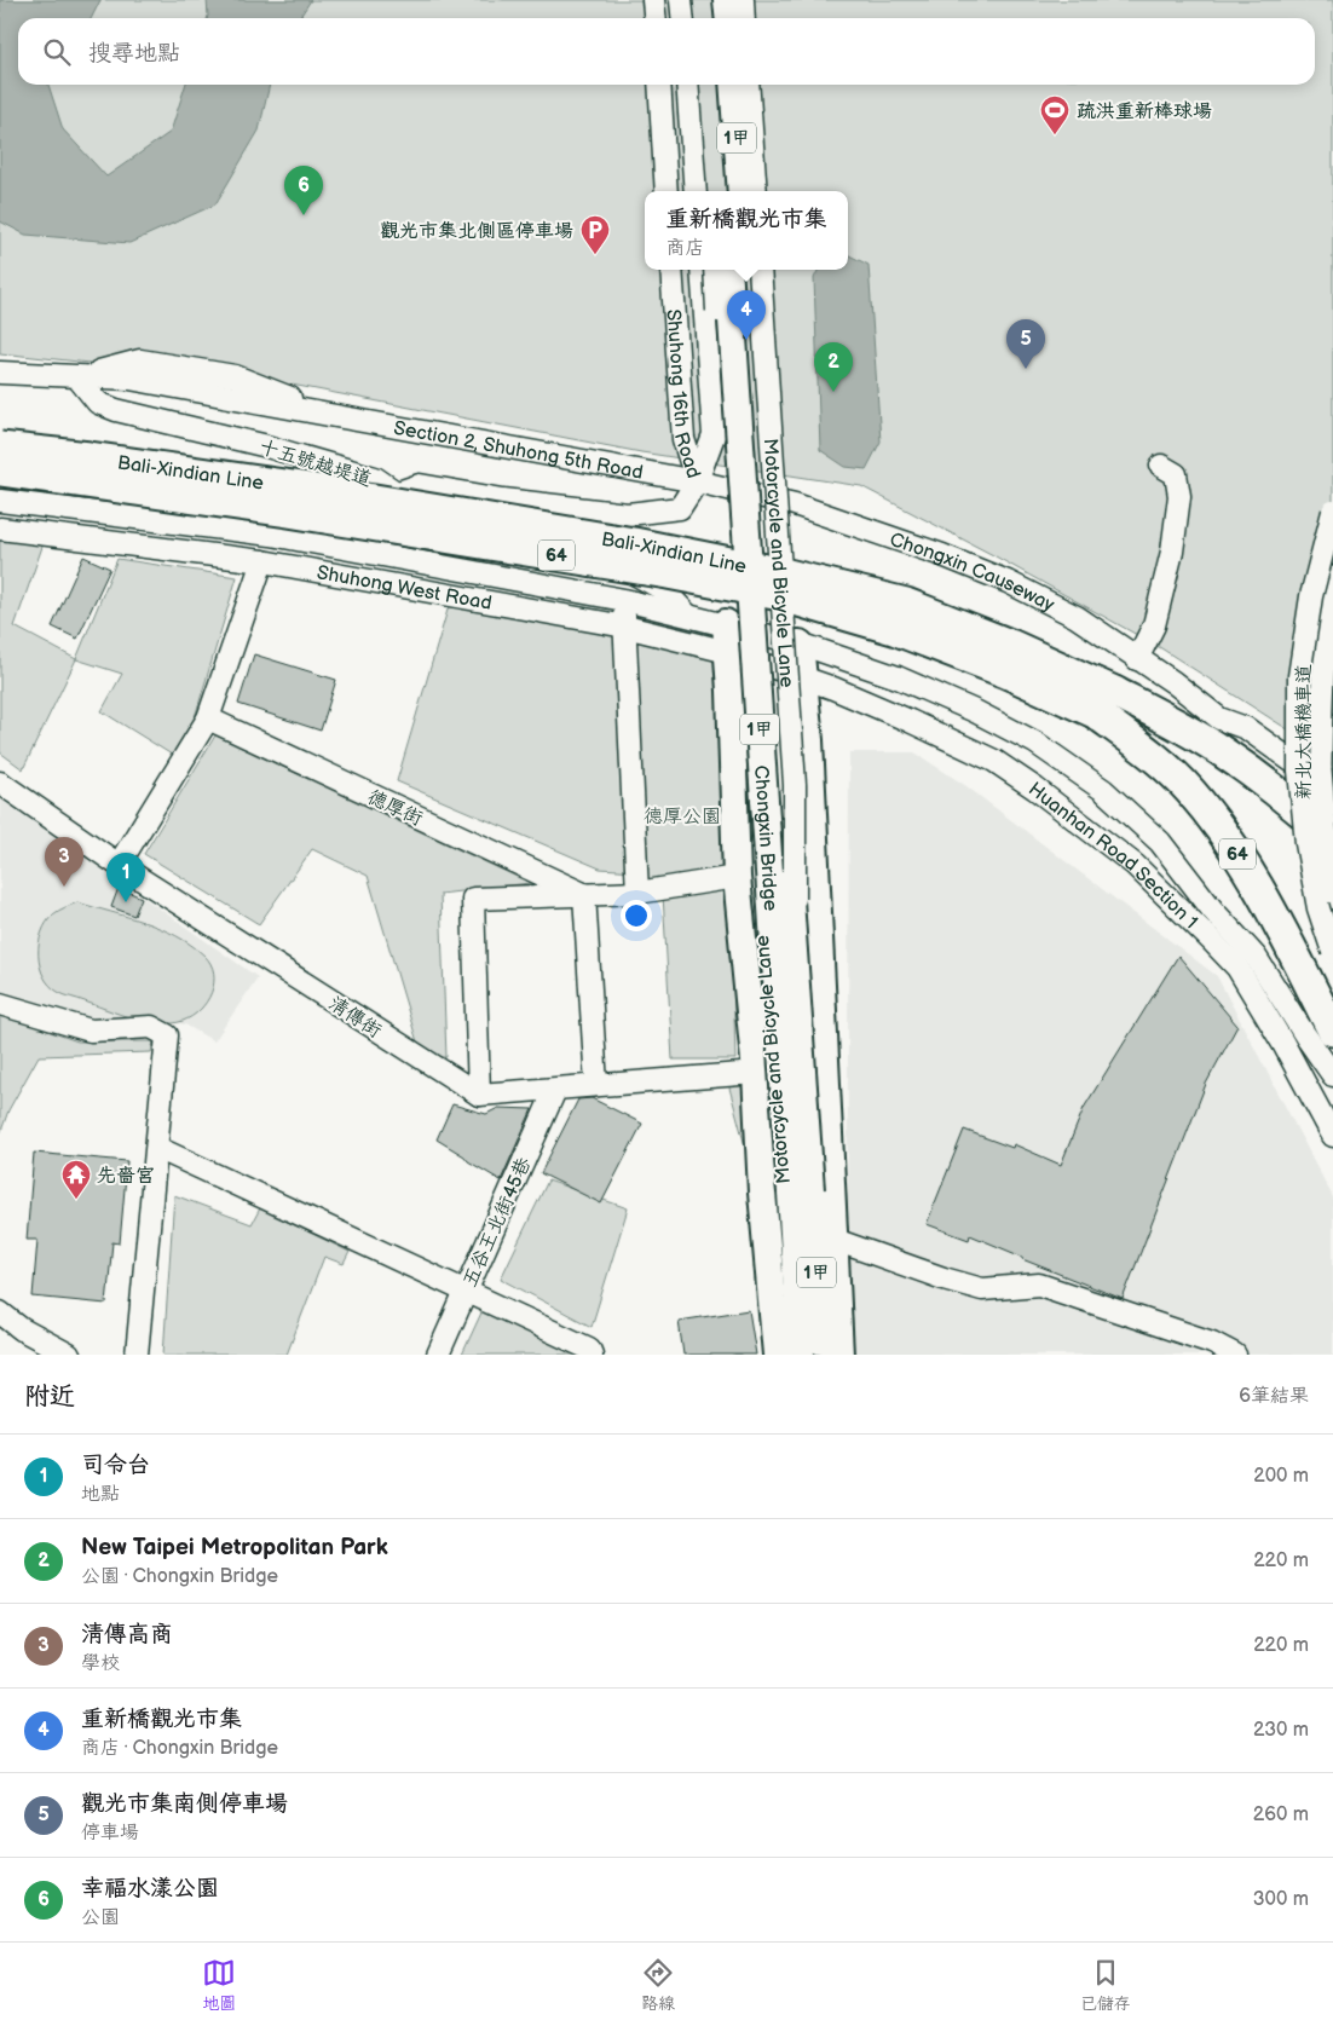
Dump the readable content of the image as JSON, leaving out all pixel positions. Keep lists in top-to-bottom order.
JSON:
{
  "streets": {
    "highway": ["Bali-Xindian Line", "64"],
    "main road": ["1甲", "Chongxin Bridge"],
    "street": [
      "Shuhong 16th Road",
      "Section 2, Shuhong 5th Road",
      "十五號越堤道",
      "Motorcycle and Bicycle Lane",
      "Chongxin Causeway",
      "Shuhong West Road",
      "新北大橋機車道",
      "德厚街",
      "Huanhan Road Section 1",
      "清傳街",
      "五谷王北街45巷"
    ]
  },
  "crossings": [
    ["1甲", "Motorcycle and Bicycle Lane"],
    ["1甲", "Chongxin Bridge"],
    ["Shuhong 16th Road", "Section 2, Shuhong 5th Road"],
    ["Shuhong 16th Road", "Chongxin Causeway"],
    ["Section 2, Shuhong 5th Road", "十五號越堤道"],
    ["Section 2, Shuhong 5th Road", "Chongxin Causeway"],
    ["十五號越堤道", "Shuhong West Road"],
    ["Bali-Xindian Line", "64"],
    ["Motorcycle and Bicycle Lane", "Chongxin Bridge"],
    ["Shuhong West Road", "Huanhan Road Section 1"]
  ],
  "parks": ["德厚公園"],
  "places": {
    "sports": ["疏洪重新棒球場"],
    "parking": ["觀光市集北側區停車場"],
    "temple": ["先嗇宮"]
  },
  "page": {
    "search": "搜尋地點",
    "pins": [
      "6",
      "4",
      "5",
      "2",
      "3",
      "1"
    ],
    "popup": ["重新橋觀光市集", "商店"],
    "heading": ["附近", "6筆結果"],
    "list": [
      {
        "mark": "1",
        "name": "司令台",
        "note": "地點",
        "value": "200 m"
      },
      {
        "mark": "2",
        "name": "New Taipei Metropolitan Park",
        "note": "公園 · Chongxin Bridge",
        "value": "220 m"
      },
      {
        "mark": "3",
        "name": "清傳高商",
        "note": "學校",
        "value": "220 m"
      },
      {
        "mark": "4",
        "name": "重新橋觀光市集",
        "note": "商店 · Chongxin Bridge",
        "value": "230 m"
      },
      {
        "mark": "5",
        "name": "觀光市集南側停車場",
        "note": "停車場",
        "value": "260 m"
      },
      {
        "mark": "6",
        "name": "幸福水漾公園",
        "note": "公園",
        "value": "300 m"
      }
    ],
    "nav": ["地圖", "路線", "已儲存"]
  }
}
